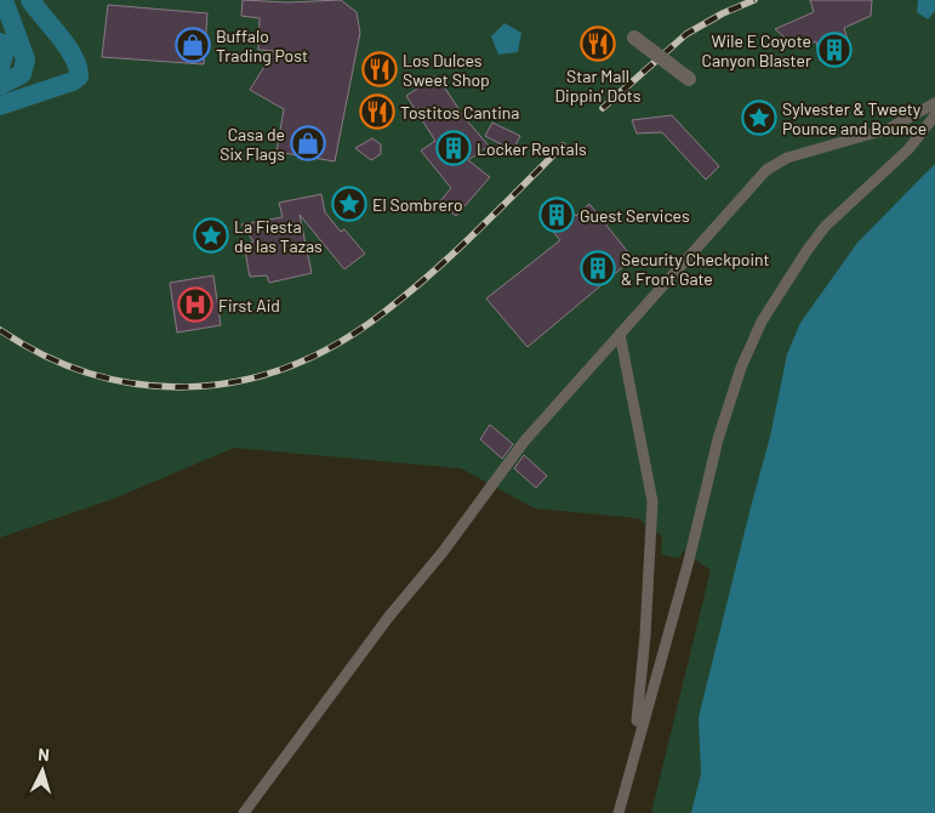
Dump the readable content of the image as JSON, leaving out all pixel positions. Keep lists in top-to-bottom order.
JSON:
{
  "places": {
    "restaurant": ["Star Mall Dippin' Dots", "Los Dulces Sweet Shop", "Tostitos Cantina"],
    "shop": ["Buffalo Trading Post", "Casa de Six Flags"],
    "building": [
      "Wile E Coyote Canyon Blaster",
      "Locker Rentals",
      "Guest Services",
      "Security Checkpoint & Front Gate"
    ],
    "place": ["Sylvester & Tweety Pounce and Bounce", "El Sombrero", "La Fiesta de las Tazas"],
    "hospital": ["First Aid"]
  },
  "north": "top"
}
